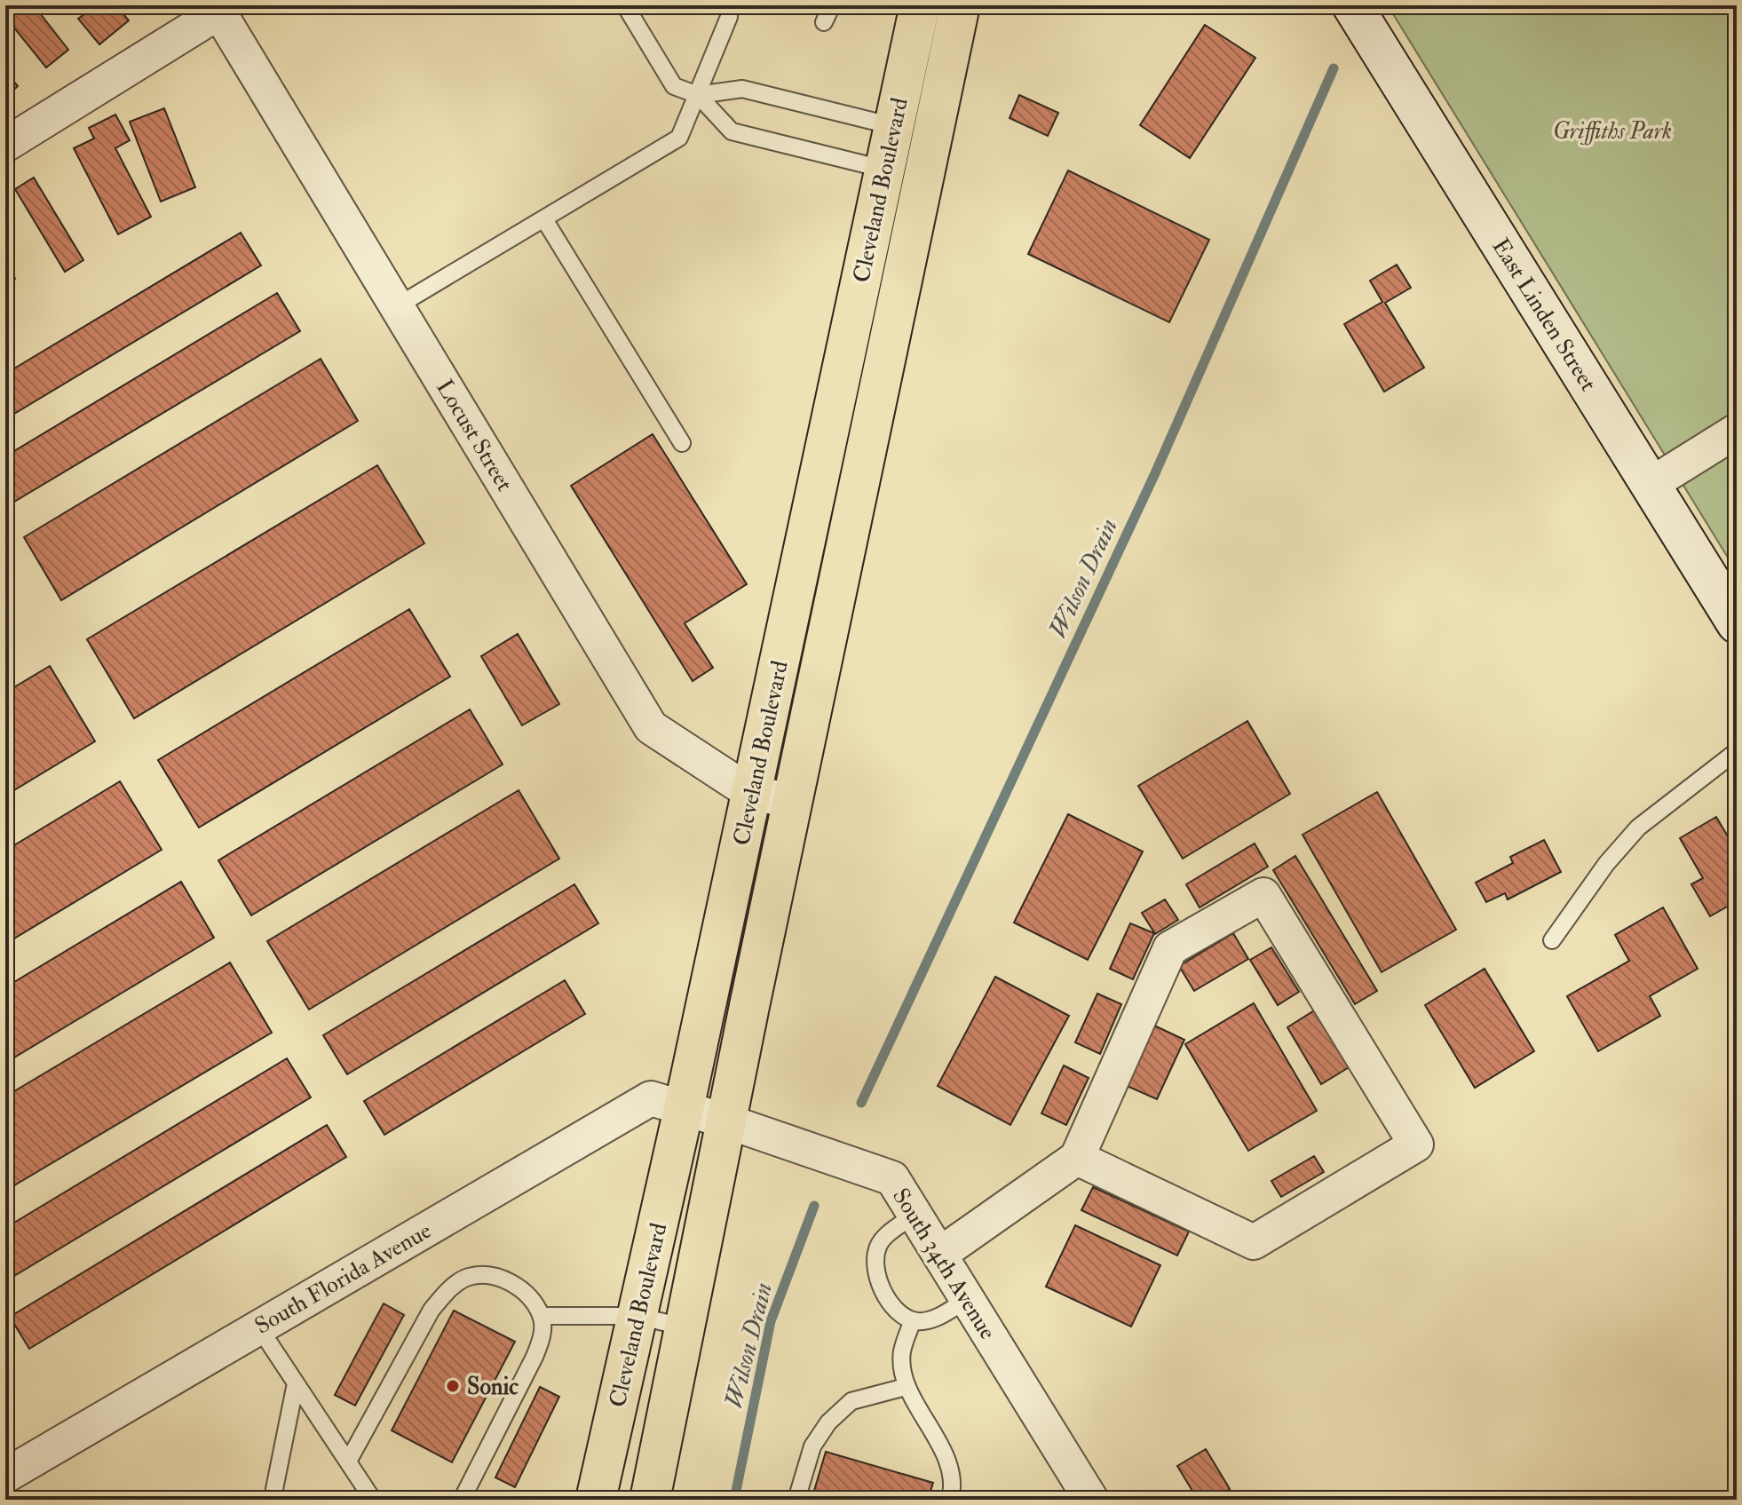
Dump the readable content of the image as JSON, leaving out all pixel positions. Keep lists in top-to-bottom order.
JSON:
{
  "streets": {
    "main road": ["Cleveland Boulevard", "East Linden Street"],
    "street": ["Locust Street", "South 34th Avenue", "South Florida Avenue"]
  },
  "crossings": [
    ["Cleveland Boulevard", "Locust Street"],
    ["Cleveland Boulevard", "South 34th Avenue"],
    ["Cleveland Boulevard", "South Florida Avenue"],
    ["South 34th Avenue", "South Florida Avenue"]
  ],
  "water": ["Wilson Drain"],
  "parks": ["Griffiths Park"],
  "places": ["Sonic"]
}
